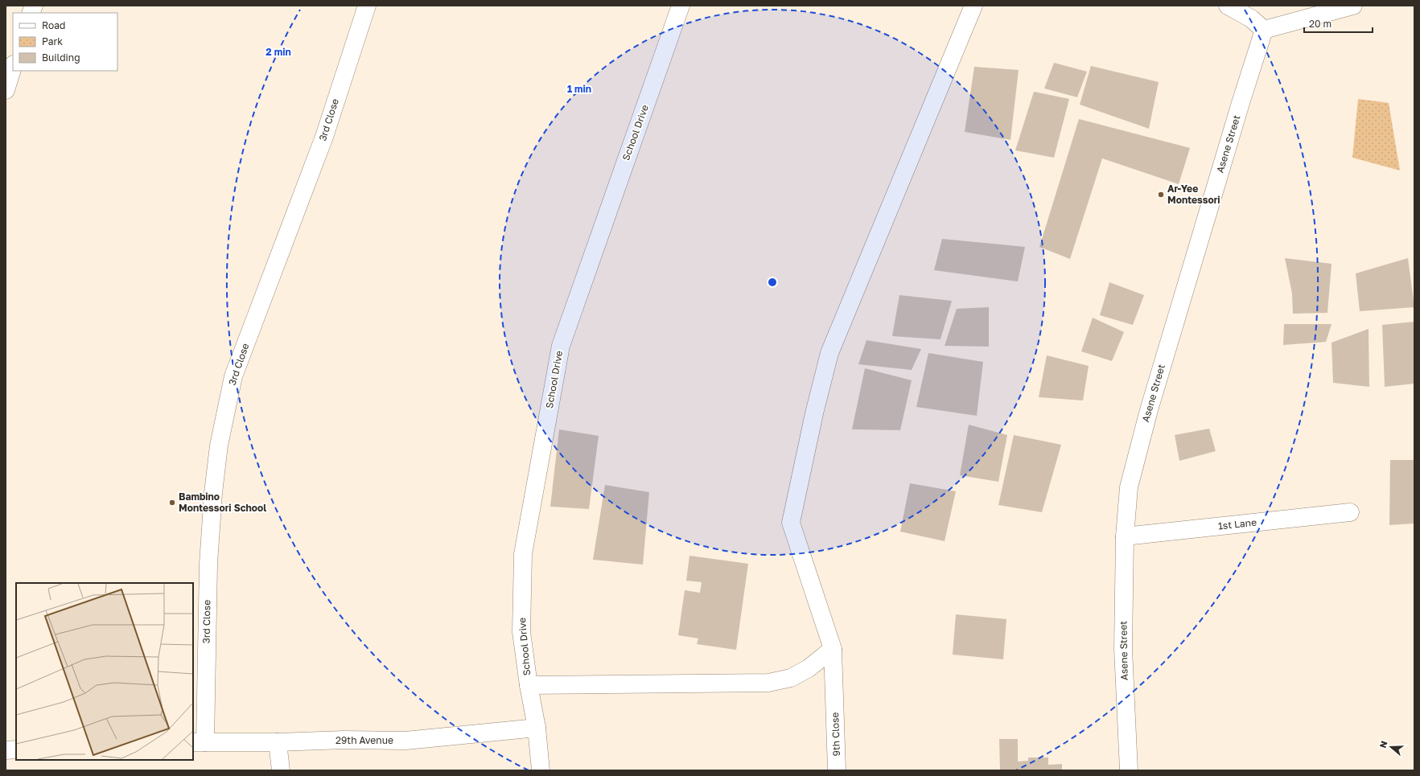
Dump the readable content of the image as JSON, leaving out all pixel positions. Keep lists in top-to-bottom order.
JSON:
{
  "streets": {
    "street": [
      "3rd Close",
      "School Drive",
      "Asene Street",
      "1st Lane",
      "9th Close",
      "29th Avenue"
    ]
  },
  "crossings": [
    ["3rd Close", "29th Avenue"],
    ["School Drive", "29th Avenue"],
    ["Asene Street", "1st Lane"]
  ],
  "places": ["Ar-Yee Montessori", "Bambino Montessori School"],
  "legend": ["Road", "Park", "Building"],
  "scale_bar": "20 m",
  "north": "left",
  "rings": ["2 min", "1 min"]
}
